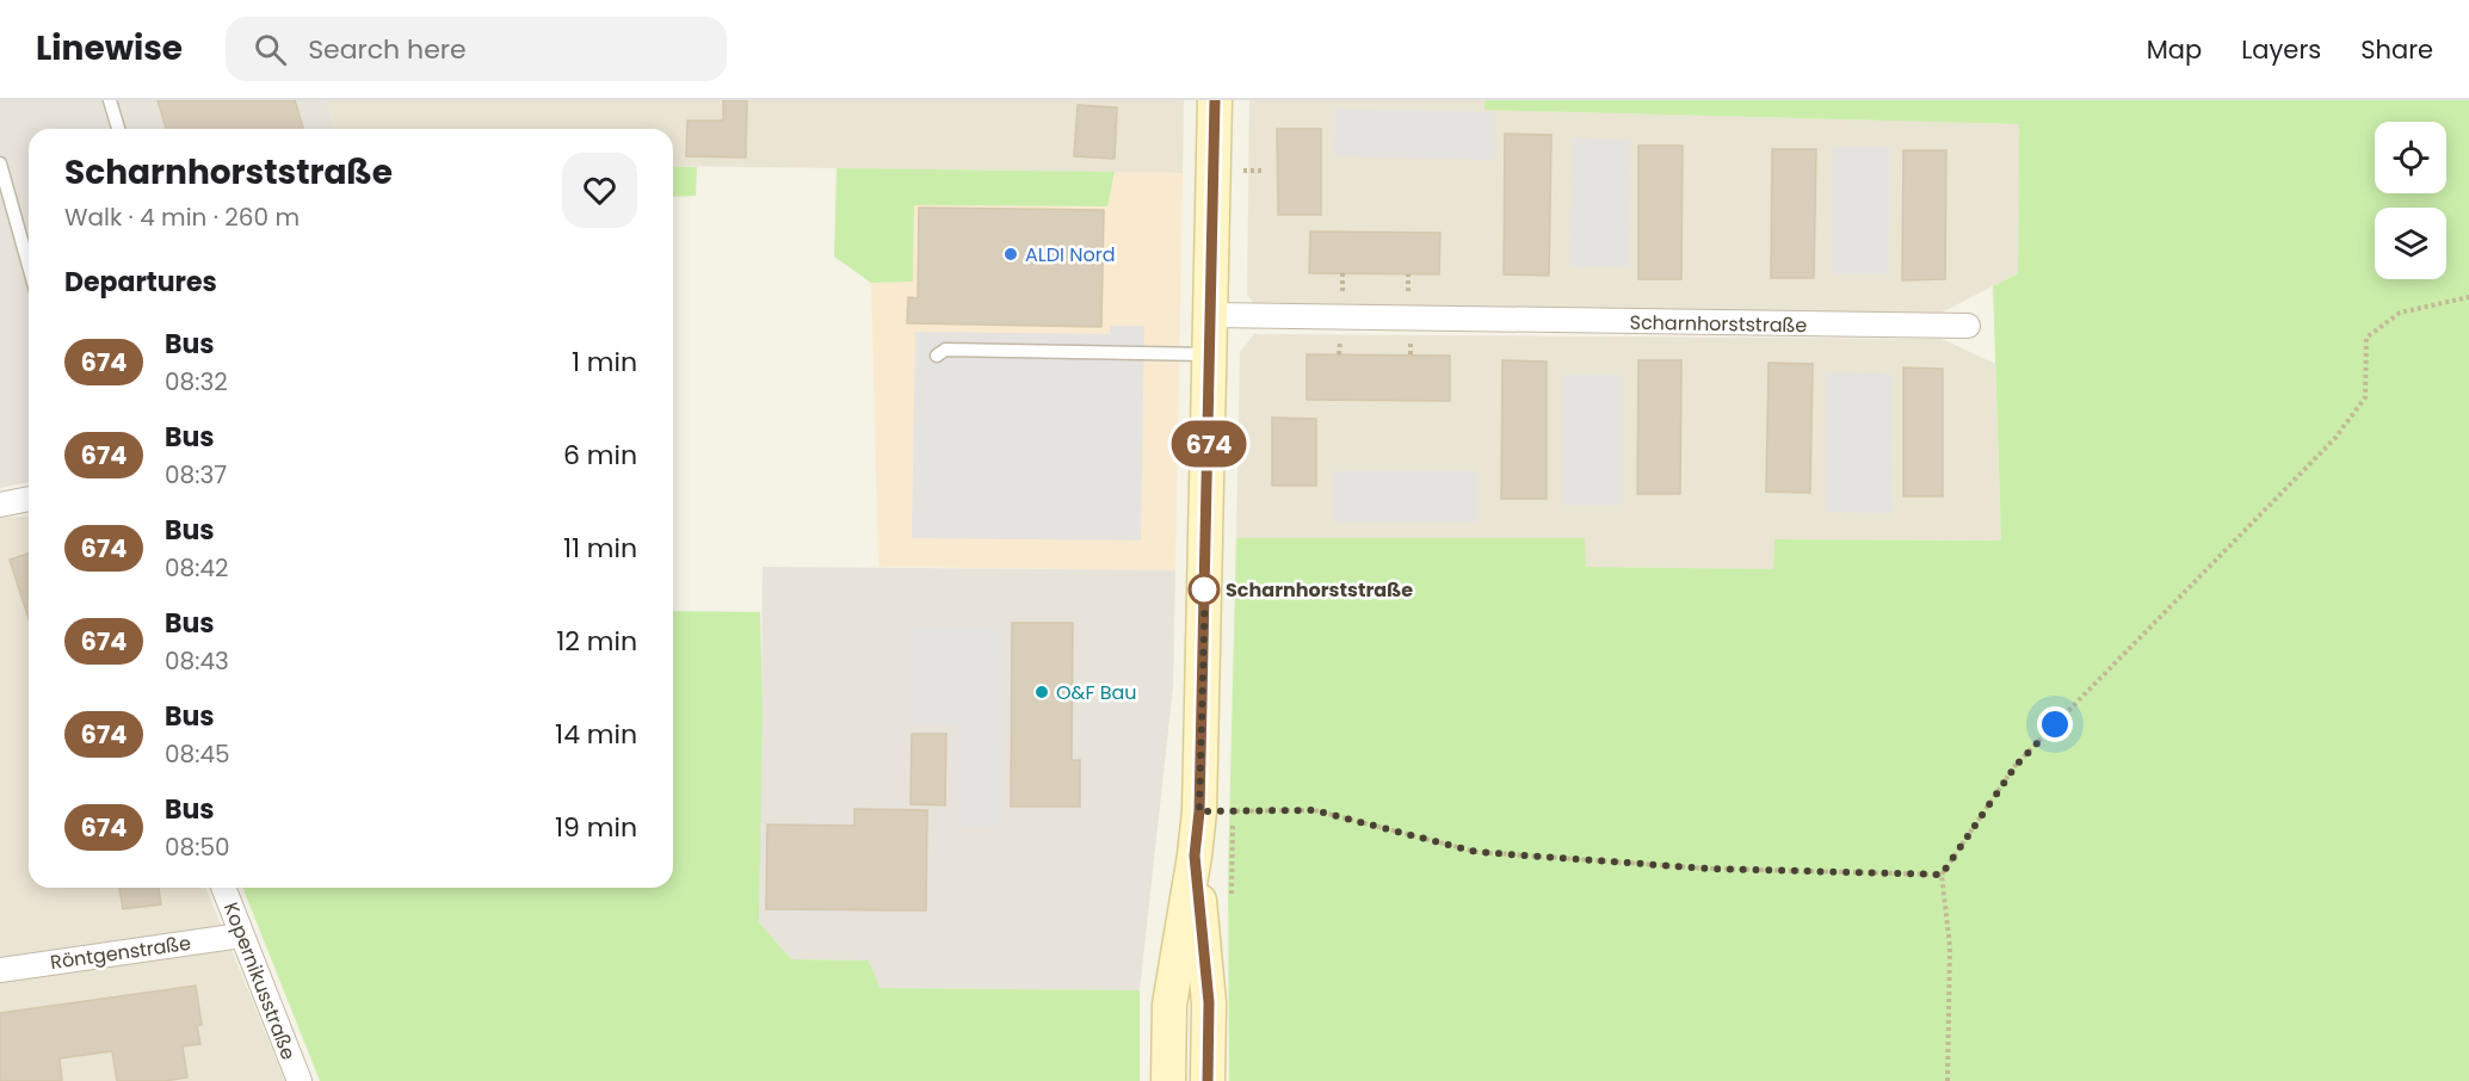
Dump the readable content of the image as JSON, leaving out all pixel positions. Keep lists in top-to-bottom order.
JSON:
{
  "streets": {
    "street": ["Scharnhorststraße", "Röntgenstraße", "Kopernikusstraße"]
  },
  "crossings": [
    ["Röntgenstraße", "Kopernikusstraße"]
  ],
  "places": ["ALDI Nord", "Scharnhorststraße", "O&F Bau"],
  "lines": ["bus line 674"],
  "page": {
    "header": "Linewise",
    "search": "Search here",
    "nav": ["Map", "Layers", "Share"],
    "on_map": "674",
    "heading": [
      ["Scharnhorststraße", "Walk · 4 min · 260 m"],
      "Departures"
    ],
    "list": [
      {
        "mark": "674",
        "name": "Bus",
        "note": "08:32",
        "value": "1 min"
      },
      {
        "mark": "674",
        "name": "Bus",
        "note": "08:37",
        "value": "6 min"
      },
      {
        "mark": "674",
        "name": "Bus",
        "note": "08:42",
        "value": "11 min"
      },
      {
        "mark": "674",
        "name": "Bus",
        "note": "08:43",
        "value": "12 min"
      },
      {
        "mark": "674",
        "name": "Bus",
        "note": "08:45",
        "value": "14 min"
      },
      {
        "mark": "674",
        "name": "Bus",
        "note": "08:50",
        "value": "19 min"
      }
    ]
  }
}
